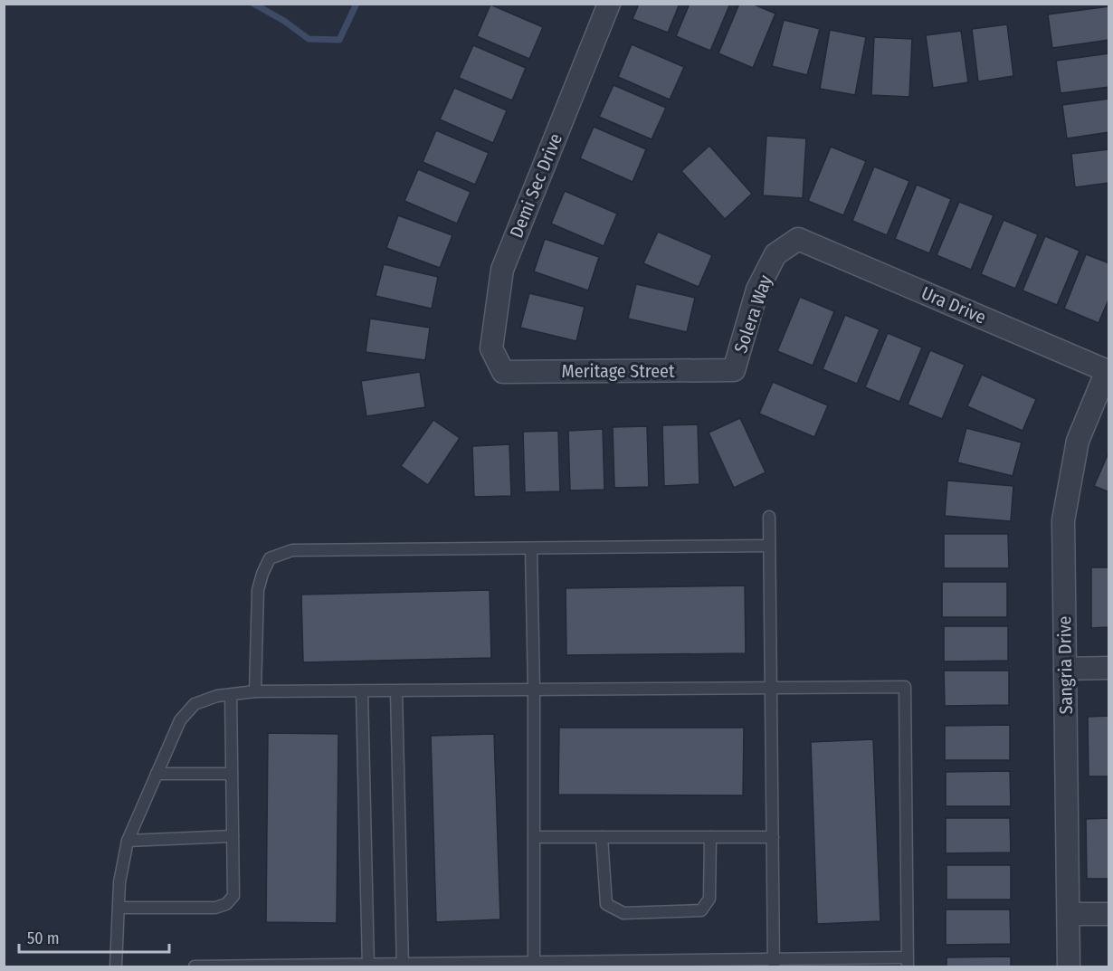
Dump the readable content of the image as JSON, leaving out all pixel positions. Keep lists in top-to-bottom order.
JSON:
{
  "streets": {
    "street": [
      "Demi Sec Drive",
      "Ura Drive",
      "Solera Way",
      "Meritage Street",
      "Sangria Drive"
    ]
  },
  "crossings": [
    ["Demi Sec Drive", "Meritage Street"],
    ["Ura Drive", "Solera Way"],
    ["Ura Drive", "Sangria Drive"],
    ["Solera Way", "Meritage Street"]
  ],
  "scale_bar": "50 m"
}
